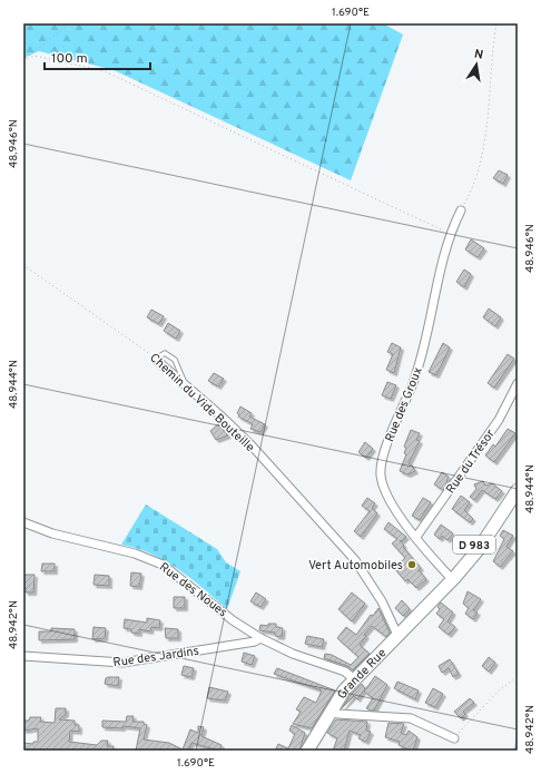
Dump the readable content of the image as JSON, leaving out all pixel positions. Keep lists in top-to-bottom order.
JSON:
{
  "streets": {
    "main road": ["D 983", "Grande Rue"],
    "street": [
      "Chemin du Vide Bouteille",
      "Rue des Groux",
      "Rue du Trésor",
      "Rue des Noues",
      "Rue des Jardins"
    ]
  },
  "crossings": [
    ["Chemin du Vide Bouteille", "Grande Rue"],
    ["Rue des Groux", "Rue du Trésor"],
    ["Rue des Groux", "Grande Rue"],
    ["Rue des Noues", "Rue des Jardins"],
    ["Rue des Noues", "Grande Rue"]
  ],
  "places": ["Vert Automobiles"],
  "scale_bar": "100 m",
  "north": "top",
  "coordinates": [
    "1.690°E",
    "48.946°N",
    "48.944°N",
    "48.942°N"
  ]
}
